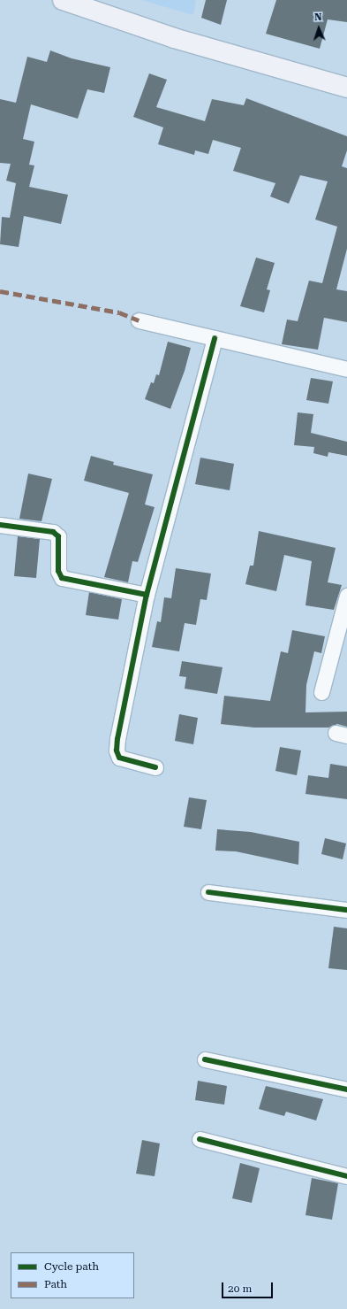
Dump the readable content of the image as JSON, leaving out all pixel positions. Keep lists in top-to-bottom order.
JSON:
{
  "legend": ["Cycle path", "Path"],
  "scale_bar": "20 m",
  "north": "top"
}
